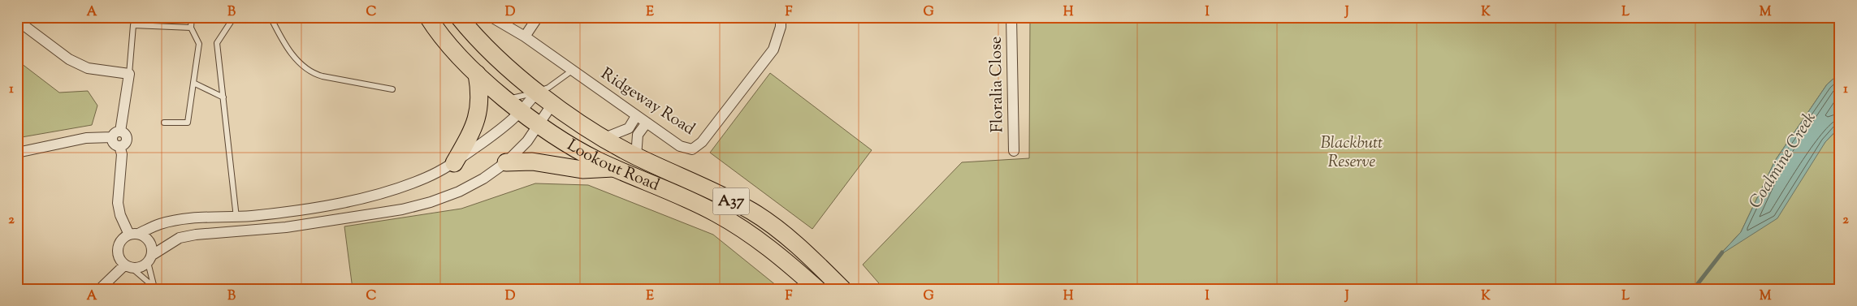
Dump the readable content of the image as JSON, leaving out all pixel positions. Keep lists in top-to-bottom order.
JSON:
{
  "streets": {
    "highway": ["Lookout Road", "A37"],
    "street": ["Floralia Close", "Ridgeway Road"]
  },
  "crossings": [
    ["Ridgeway Road", "Lookout Road"]
  ],
  "water": ["Coalmine Creek"],
  "parks": ["Blackbutt Reserve"],
  "grid": {
    "columns": [
      "A",
      "B",
      "C",
      "D",
      "E",
      "F",
      "G",
      "H",
      "I",
      "J",
      "K",
      "L",
      "M"
    ],
    "rows": ["1", "2"]
  }
}
